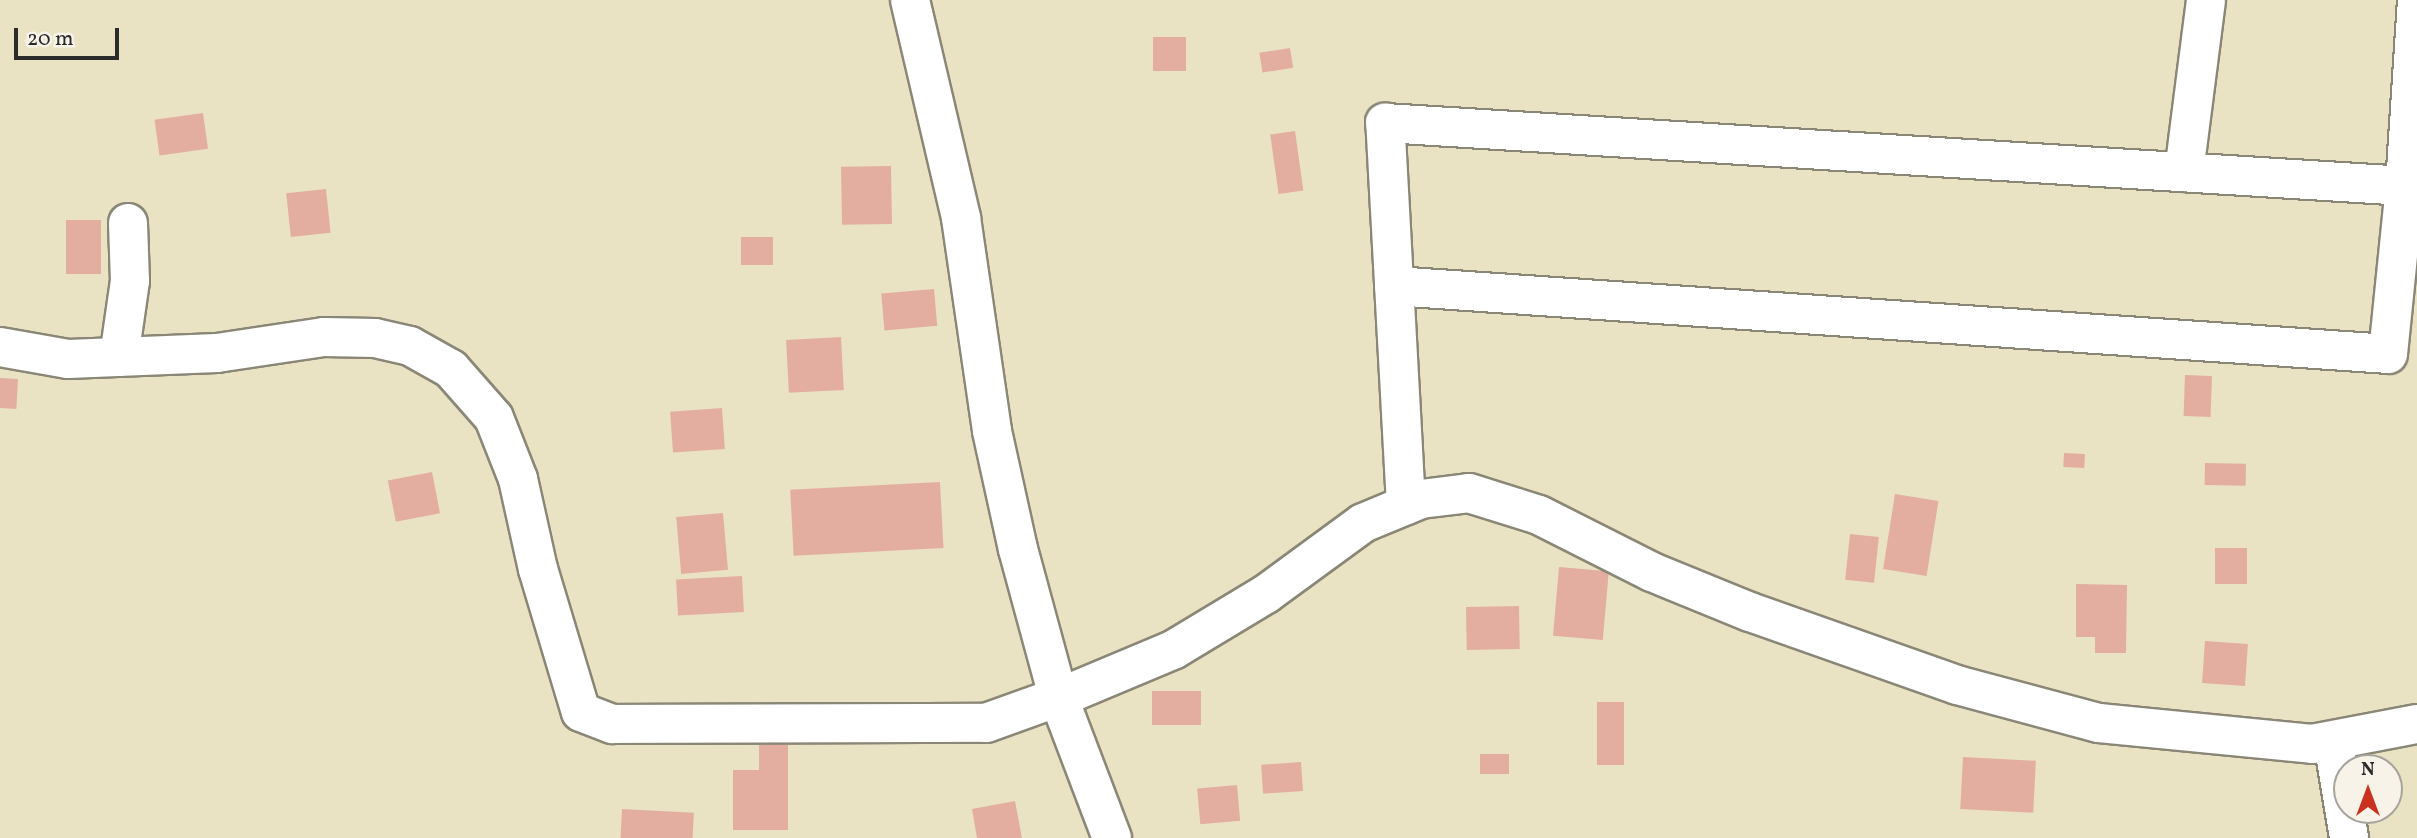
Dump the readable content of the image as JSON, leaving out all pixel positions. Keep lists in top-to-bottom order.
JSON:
{
  "scale_bar": "20 m",
  "north": "top"
}
